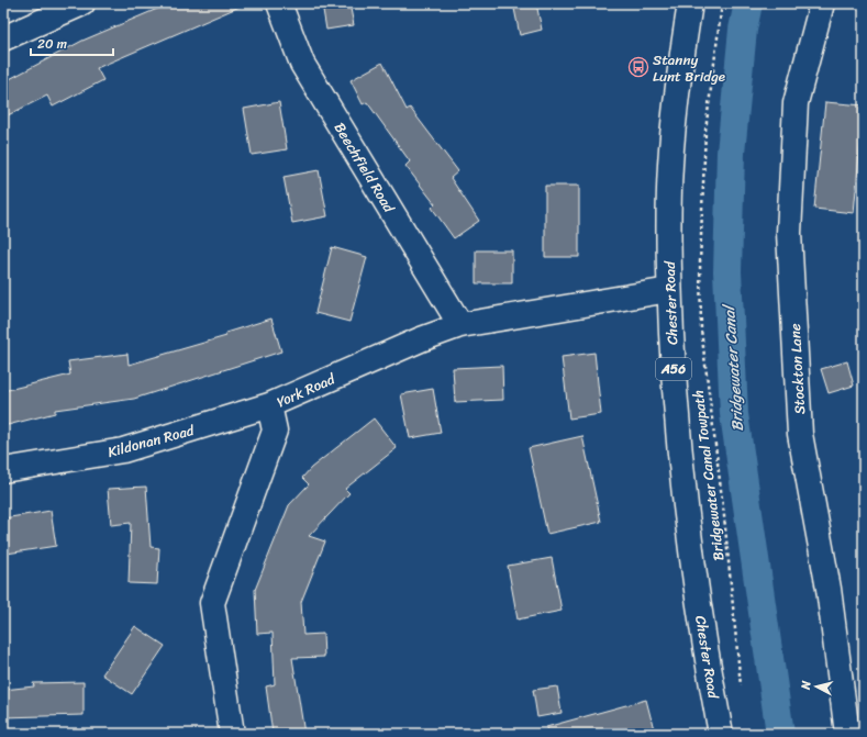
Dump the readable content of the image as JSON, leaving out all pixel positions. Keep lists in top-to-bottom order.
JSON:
{
  "streets": {
    "street": [
      "Beechfield Road",
      "Chester Road",
      "A56",
      "Stockton Lane",
      "York Road",
      "Kildonan Road"
    ],
    "path": ["Bridgewater Canal Towpath"]
  },
  "crossings": [
    ["Beechfield Road", "York Road"],
    ["Chester Road", "York Road"],
    ["York Road", "Kildonan Road"]
  ],
  "water": ["Bridgewater Canal"],
  "places": {
    "bus stop": ["Stanny Lunt Bridge"]
  },
  "scale_bar": "20 m",
  "north": "left"
}
